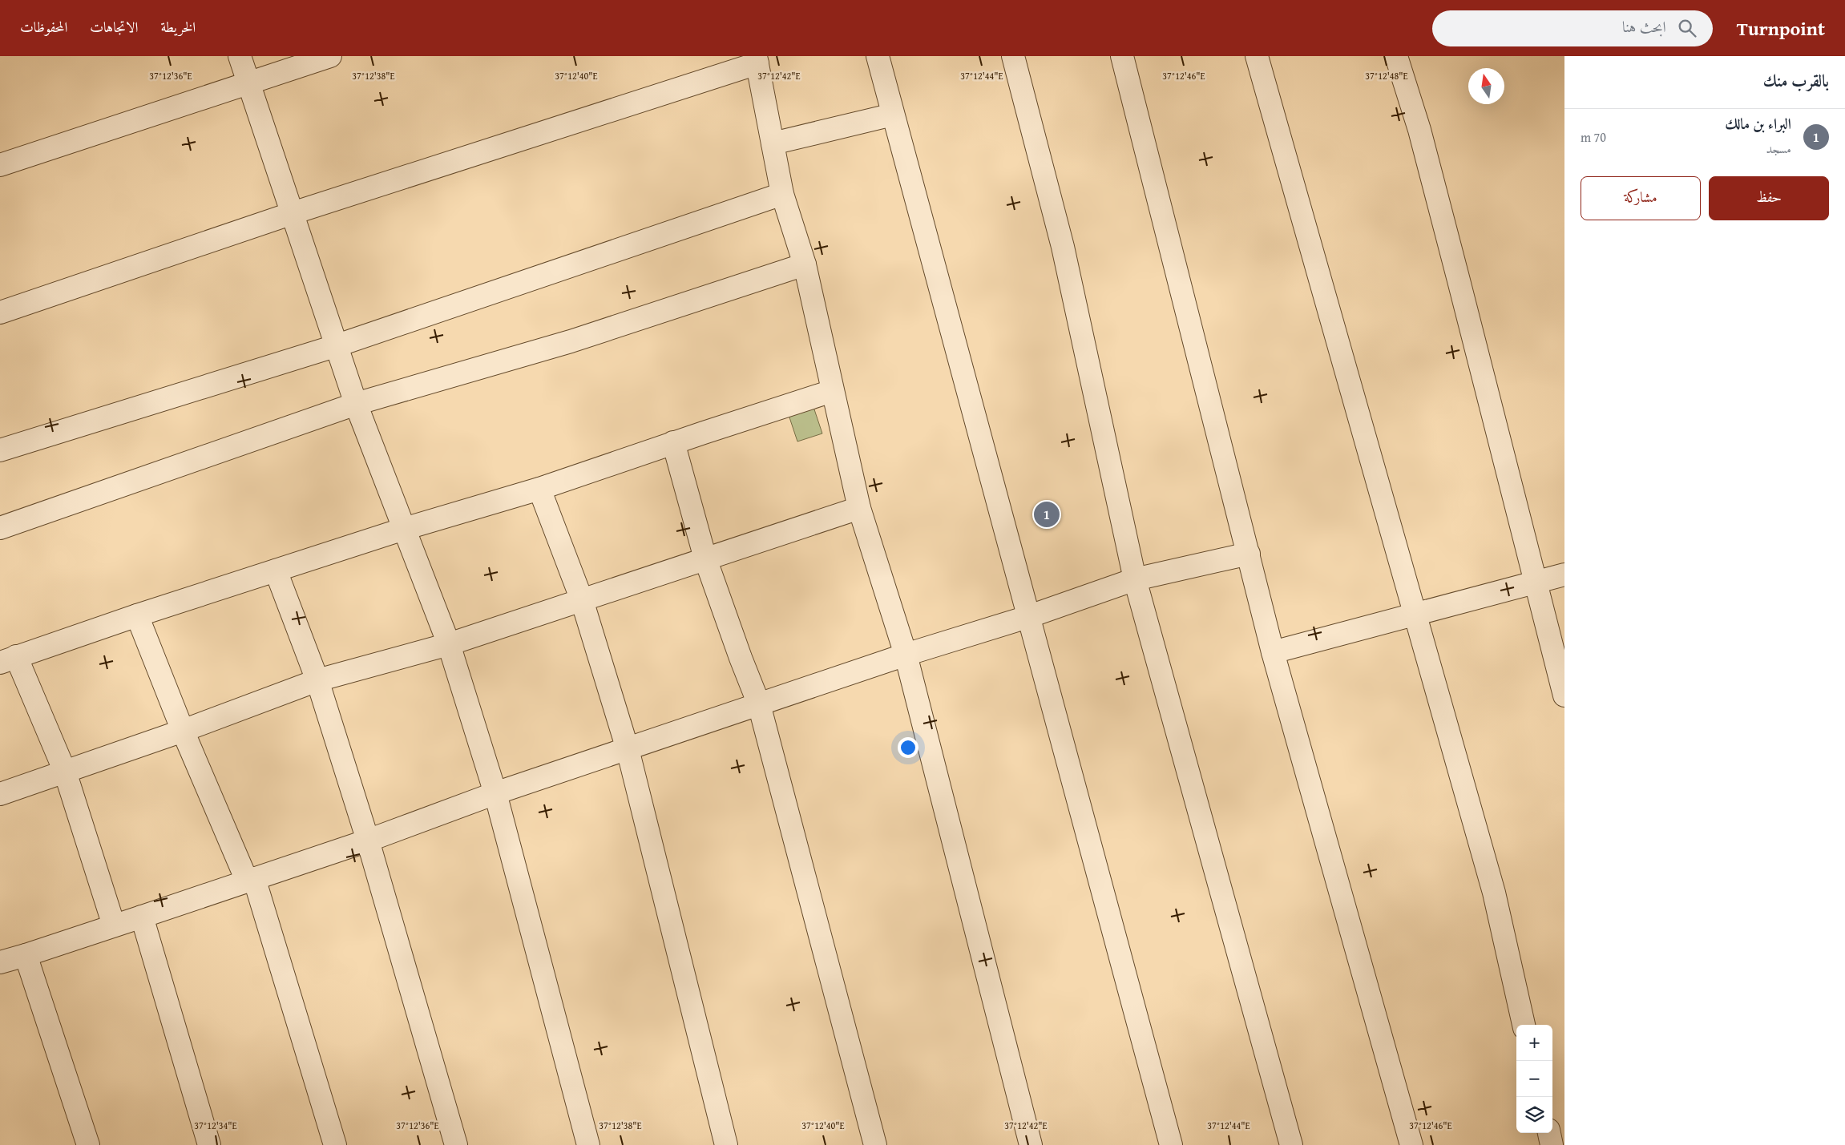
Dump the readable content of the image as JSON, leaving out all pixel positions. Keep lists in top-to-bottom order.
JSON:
{
  "north": "top",
  "page": {
    "header": "Turnpoint",
    "search": "ابحث هنا",
    "nav": ["الخريطة", "الاتجاهات", "المحفوظات"],
    "heading": "بالقرب منك",
    "list": [
      {
        "mark": "1",
        "name": "البراء بن مالك",
        "note": "مسجد",
        "value": "70 m"
      }
    ],
    "buttons": ["حفظ", "مشاركة"],
    "pins": "1",
    "map_buttons": ["+", "−"]
  },
  "coordinates": [
    "37°12'36\"E",
    "37°12'38\"E",
    "37°12'40\"E",
    "37°12'42\"E",
    "37°12'44\"E",
    "37°12'46\"E",
    "37°12'48\"E",
    "37°12'34\"E"
  ]
}
